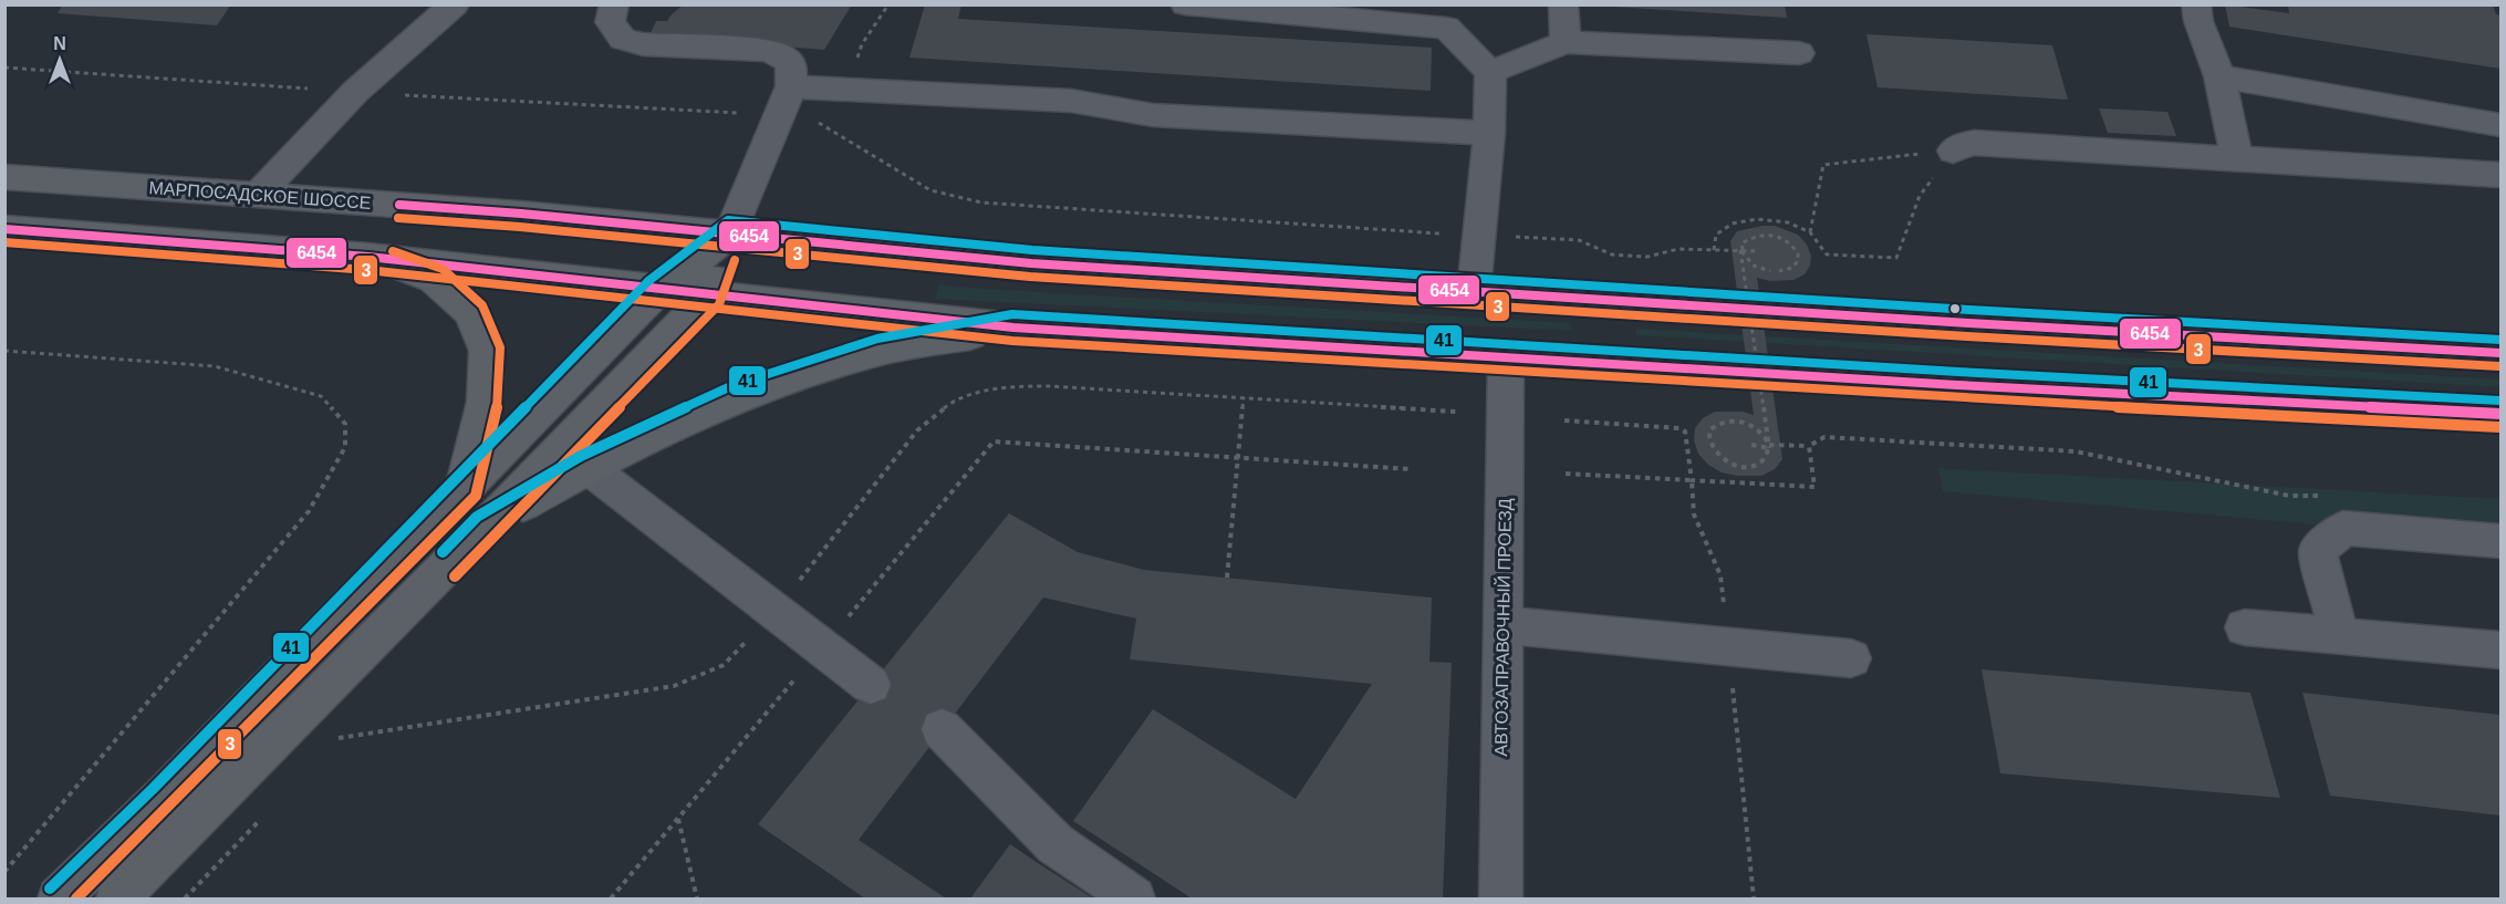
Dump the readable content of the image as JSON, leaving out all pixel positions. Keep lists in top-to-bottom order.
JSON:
{
  "streets": {
    "main road": ["МАРПОСАДСКОЕ ШОССЕ"],
    "street": ["АВТОЗАПРАВОЧНЫЙ ПРОЕЗД"]
  },
  "lines": ["transit line 6454", "transit line 3", "transit line 41"],
  "north": "top"
}
